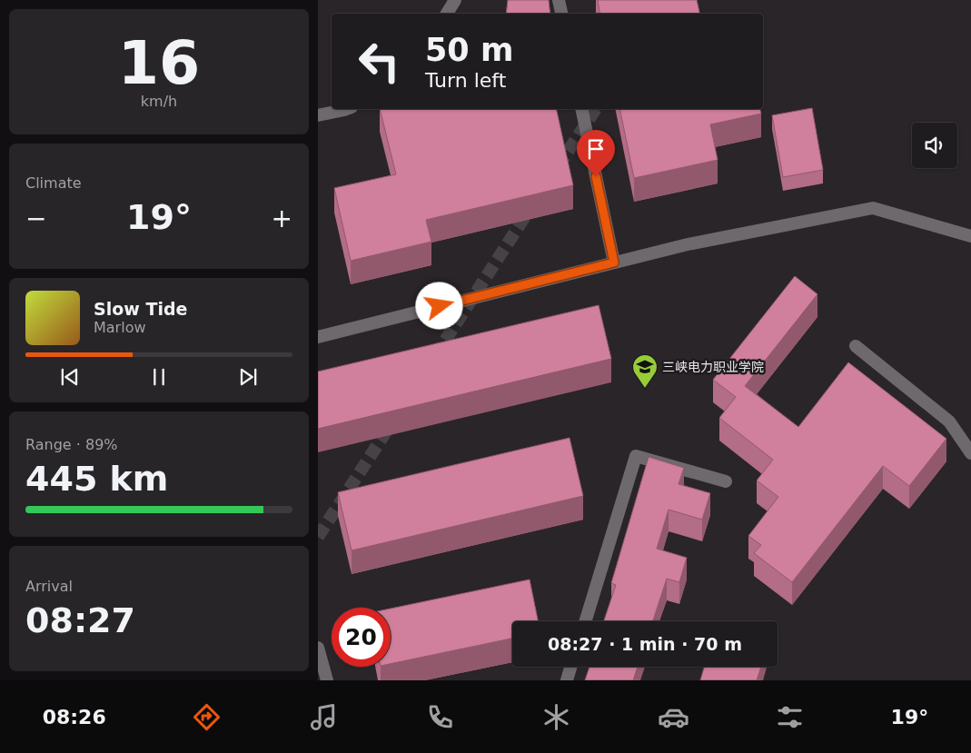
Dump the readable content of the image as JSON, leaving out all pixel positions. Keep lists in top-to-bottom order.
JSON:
{
  "places": {
    "school or university": ["三峡电力职业学院"]
  },
  "page": {
    "tile": [
      ["16", "km/h"],
      "Climate",
      ["Range · 89%", "445 km"],
      ["Arrival", "08:27"]
    ],
    "turn": ["50 m", "Turn left"],
    "heat": ["−", "19°", "+"],
    "song": ["Slow Tide", "Marlow"],
    "limit": "20",
    "trip": "08:27 · 1 min · 70 m",
    "tabs": ["08:26", "19°"]
  }
}
